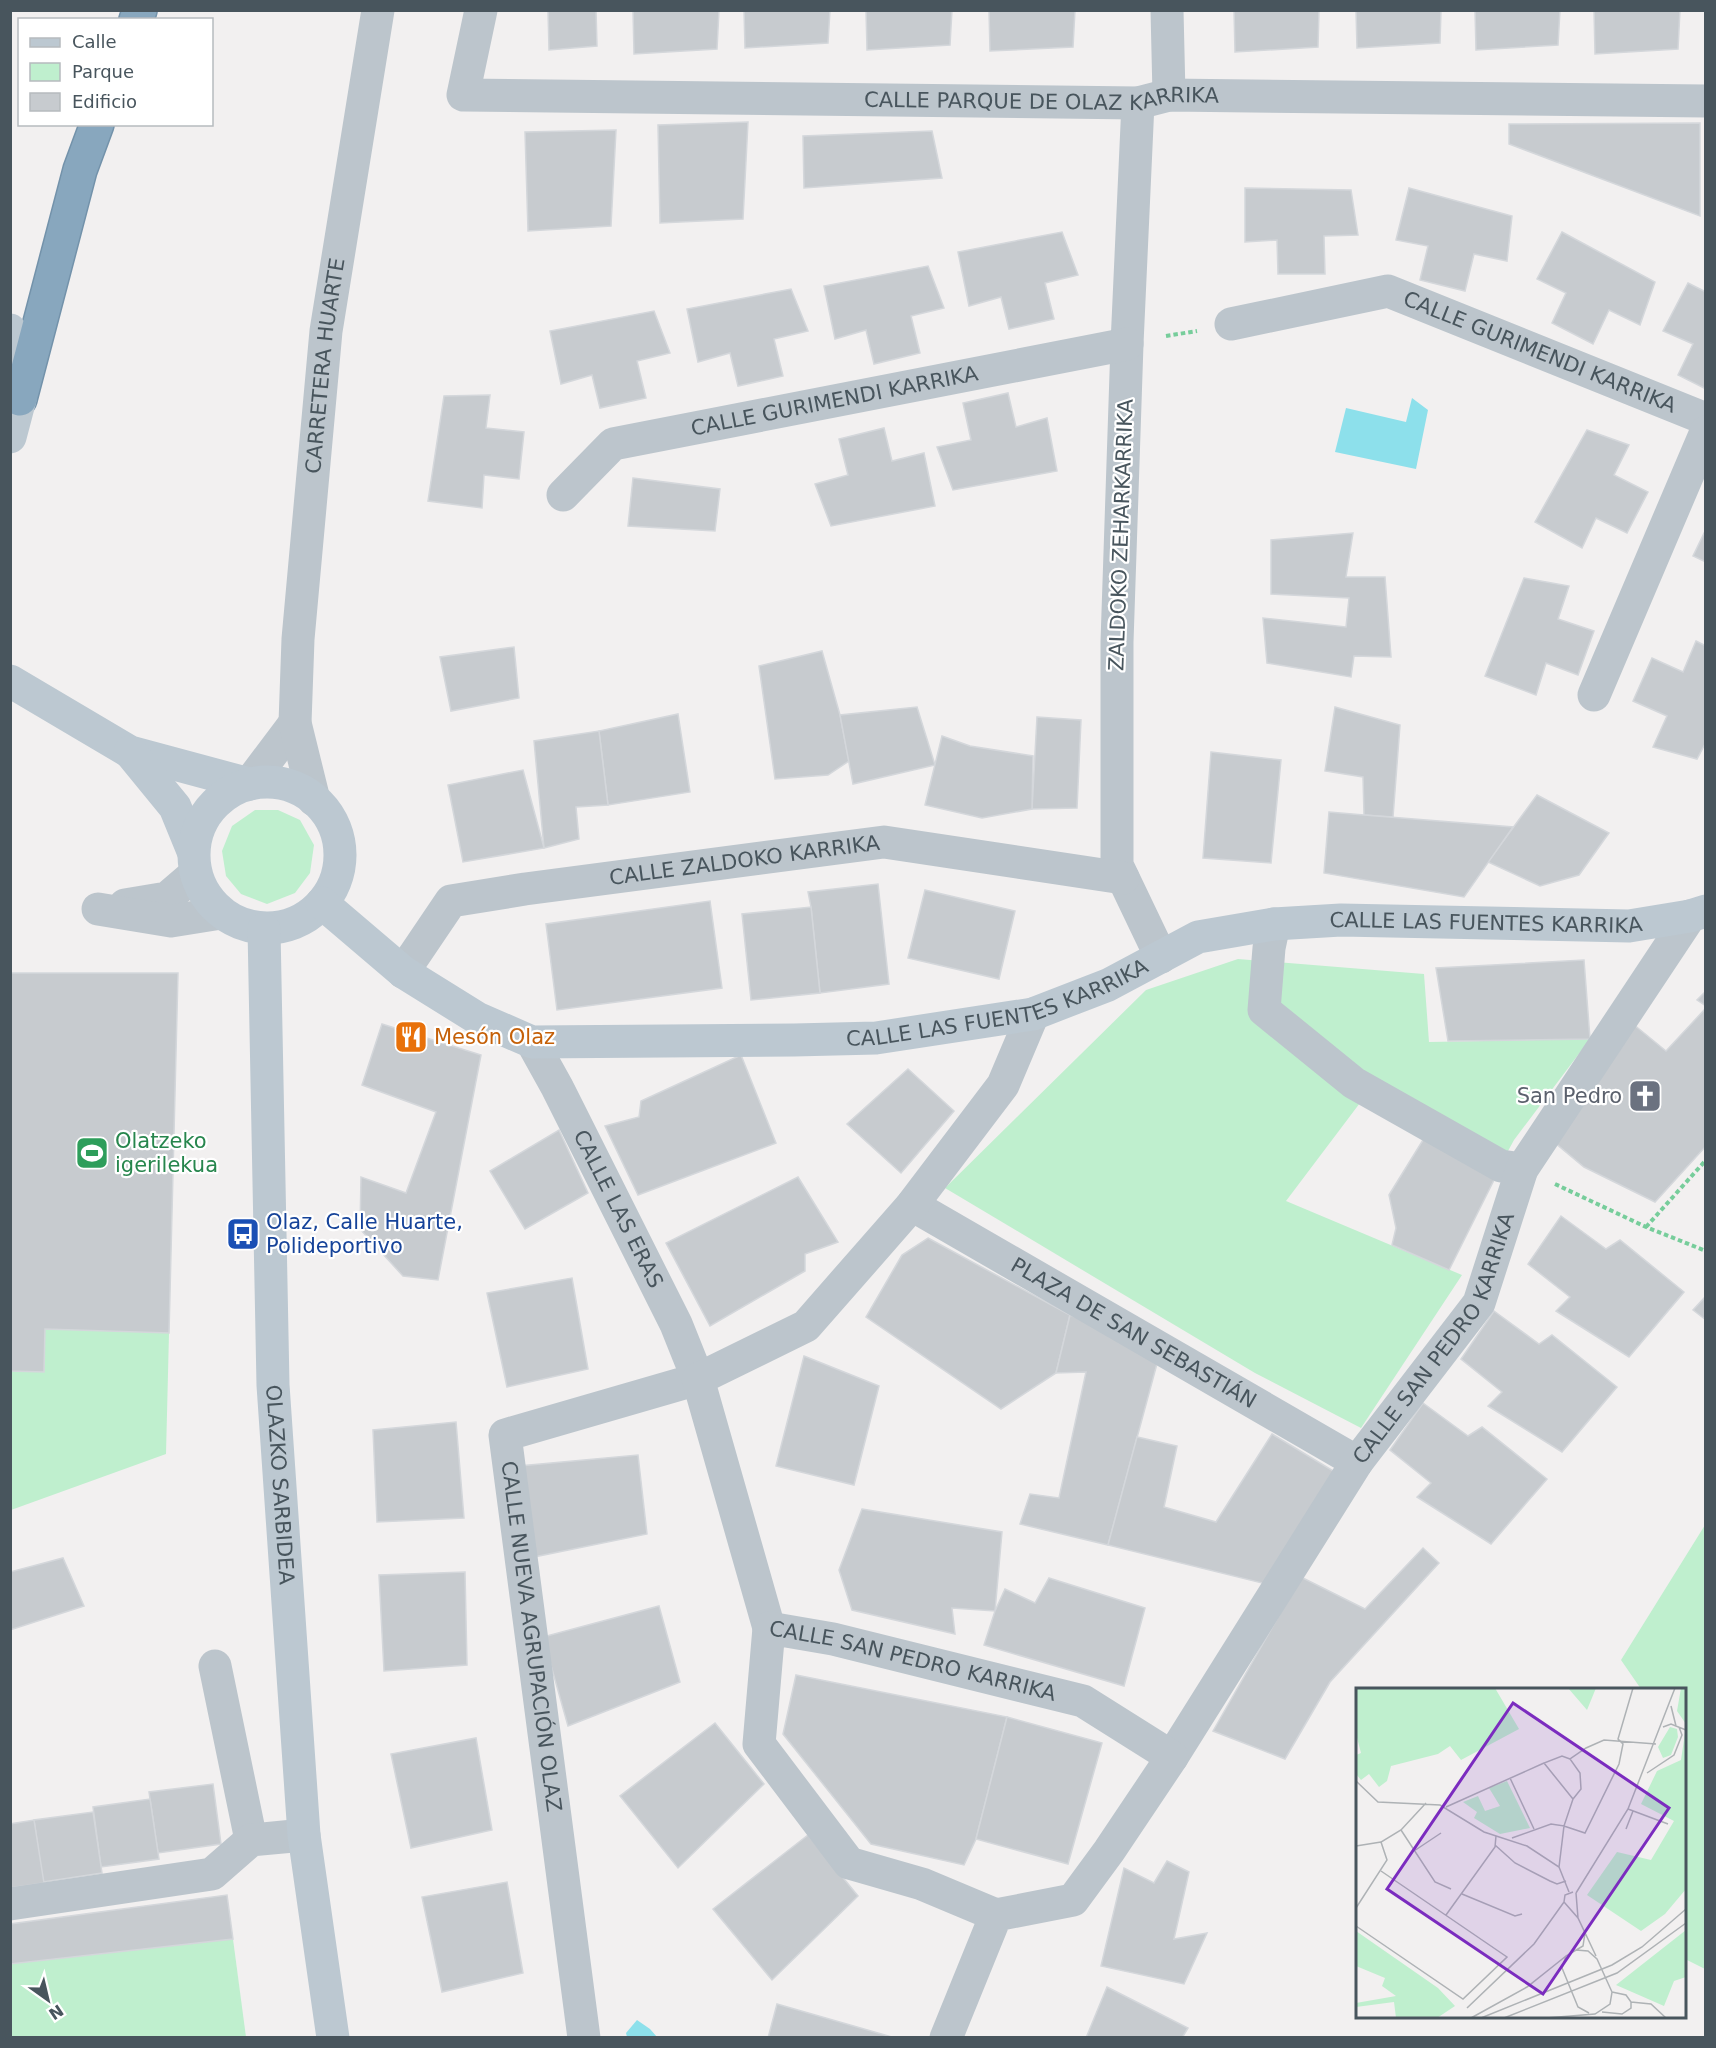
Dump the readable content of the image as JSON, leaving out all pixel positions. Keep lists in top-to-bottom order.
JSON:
{
  "streets": {
    "street": [
      "CALLE PARQUE DE OLAZ KARRIKA",
      "CALLE GURIMENDI KARRIKA",
      "CARRETERA HUARTE",
      "ZALDOKO ZEHARKARRIKA",
      "CALLE ZALDOKO KARRIKA",
      "CALLE LAS FUENTES KARRIKA",
      "CALLE LAS ERAS",
      "PLAZA DE SAN SEBASTIÁN",
      "CALLE SAN PEDRO KARRIKA",
      "OLAZKO SARBIDEA",
      "CALLE NUEVA AGRUPACIÓN OLAZ"
    ]
  },
  "crossings": [
    ["CALLE PARQUE DE OLAZ KARRIKA", "ZALDOKO ZEHARKARRIKA"],
    ["CALLE GURIMENDI KARRIKA", "ZALDOKO ZEHARKARRIKA"],
    ["CARRETERA HUARTE", "CALLE LAS FUENTES KARRIKA"],
    ["CARRETERA HUARTE", "OLAZKO SARBIDEA"],
    ["ZALDOKO ZEHARKARRIKA", "CALLE ZALDOKO KARRIKA"],
    ["ZALDOKO ZEHARKARRIKA", "CALLE LAS FUENTES KARRIKA"],
    ["CALLE ZALDOKO KARRIKA", "CALLE LAS FUENTES KARRIKA"],
    ["CALLE LAS FUENTES KARRIKA", "CALLE LAS ERAS"],
    ["CALLE LAS FUENTES KARRIKA", "CALLE SAN PEDRO KARRIKA"],
    ["CALLE LAS FUENTES KARRIKA", "OLAZKO SARBIDEA"],
    ["CALLE LAS ERAS", "CALLE NUEVA AGRUPACIÓN OLAZ"],
    ["PLAZA DE SAN SEBASTIÁN", "CALLE SAN PEDRO KARRIKA"]
  ],
  "places": {
    "restaurant": ["Mesón Olaz"],
    "church": ["San Pedro"],
    "sports": ["Olatzeko igerilekua"],
    "bus stop": ["Olaz, Calle Huarte, Polideportivo"]
  },
  "legend": ["Calle", "Parque", "Edificio"],
  "north": "bottom right"
}
